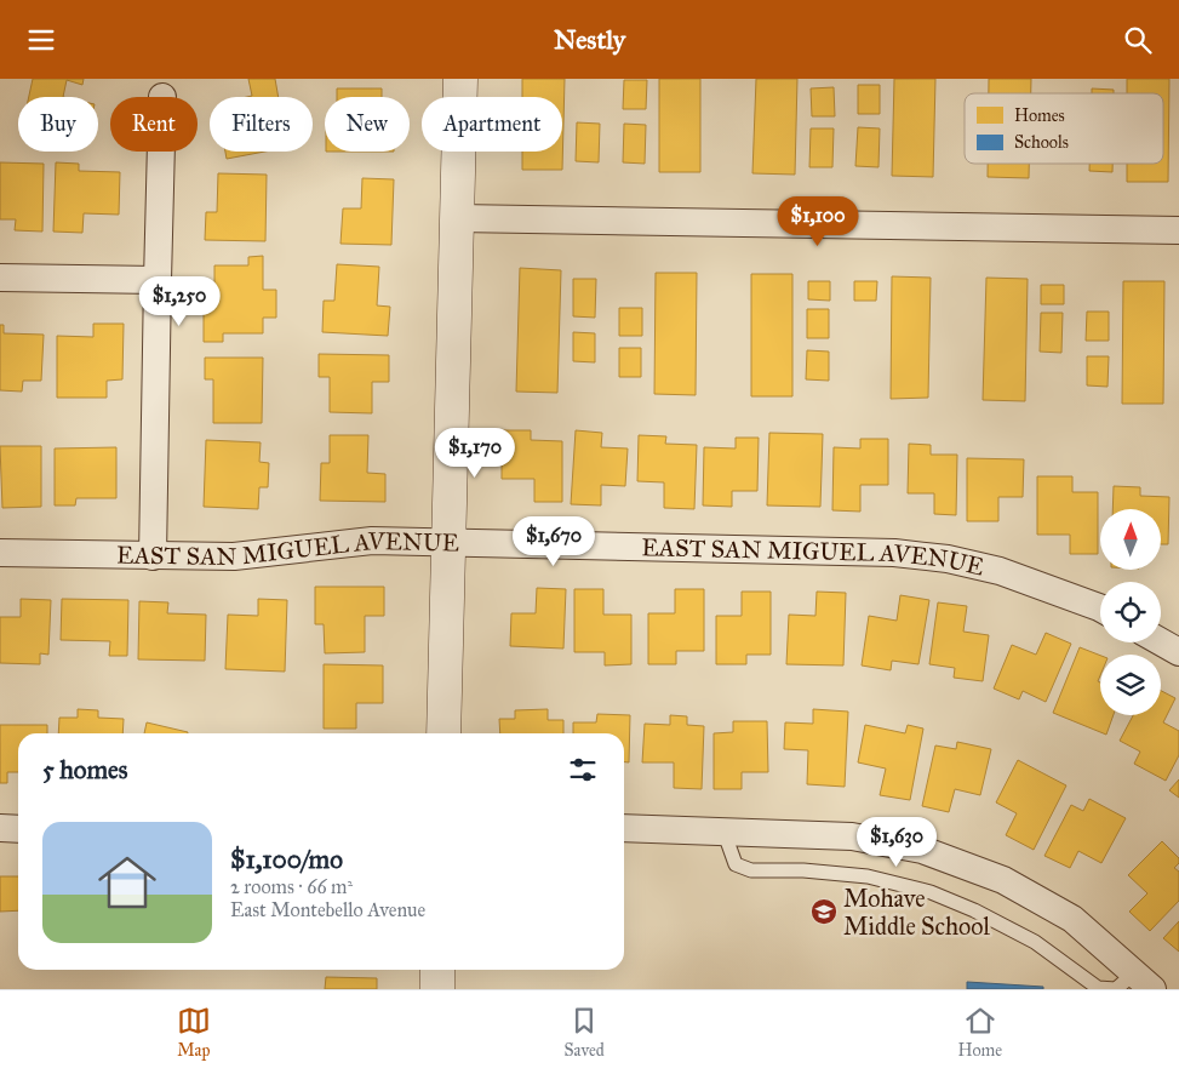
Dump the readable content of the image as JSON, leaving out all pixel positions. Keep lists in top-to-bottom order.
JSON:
{
  "streets": {
    "street": ["EAST SAN MIGUEL AVENUE"]
  },
  "places": {
    "school or university": ["Mohave Middle School"]
  },
  "legend": ["Homes", "Schools"],
  "north": "top",
  "page": {
    "header": "Nestly",
    "chip": [
      "Buy",
      "Rent",
      "Filters",
      "New",
      "Apartment"
    ],
    "price": [
      "$1,100",
      "$1,250",
      "$1,170",
      "$1,670",
      "$1,630"
    ],
    "heading": "5 homes",
    "list": [
      {
        "name": "$1,100/mo",
        "note": "2 rooms · 66 m² · East Montebello Avenue"
      }
    ],
    "tabs": ["Map", "Saved", "Home"]
  }
}
